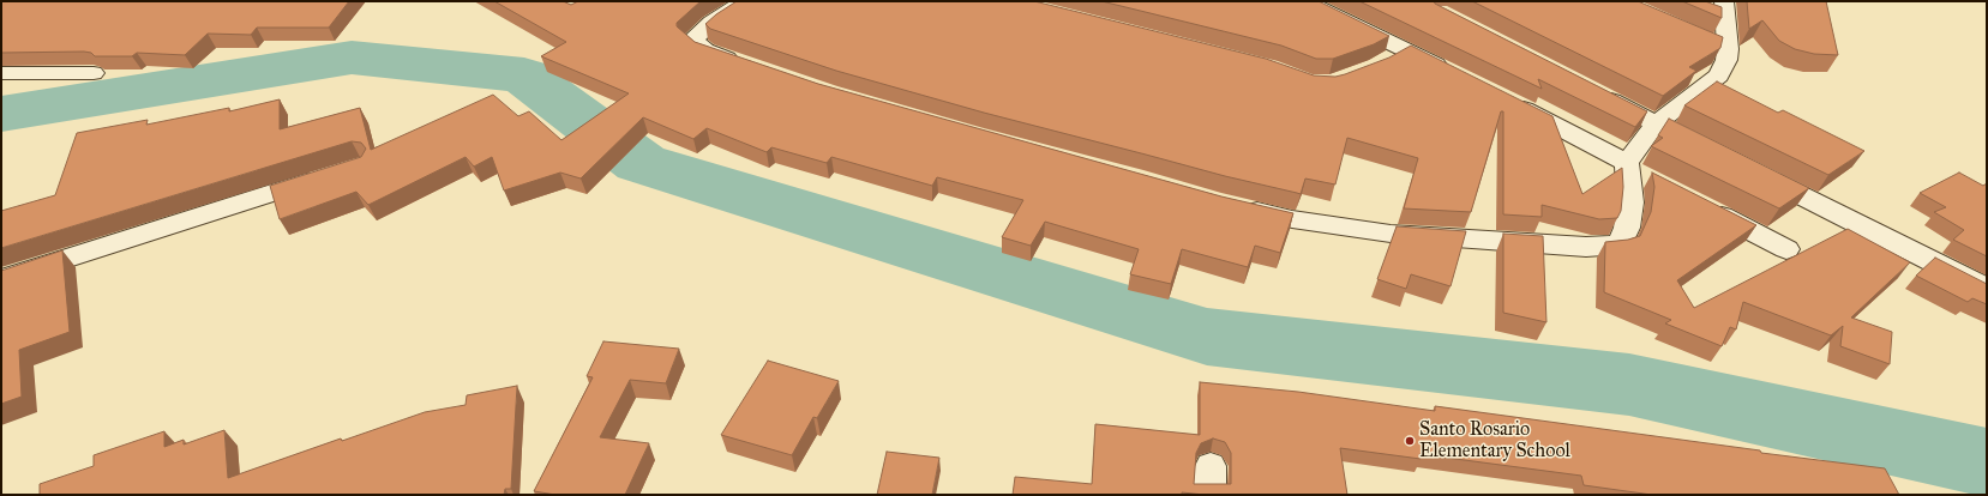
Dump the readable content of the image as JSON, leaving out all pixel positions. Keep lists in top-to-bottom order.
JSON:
{
  "places": ["Santo Rosario Elementary School"]
}
